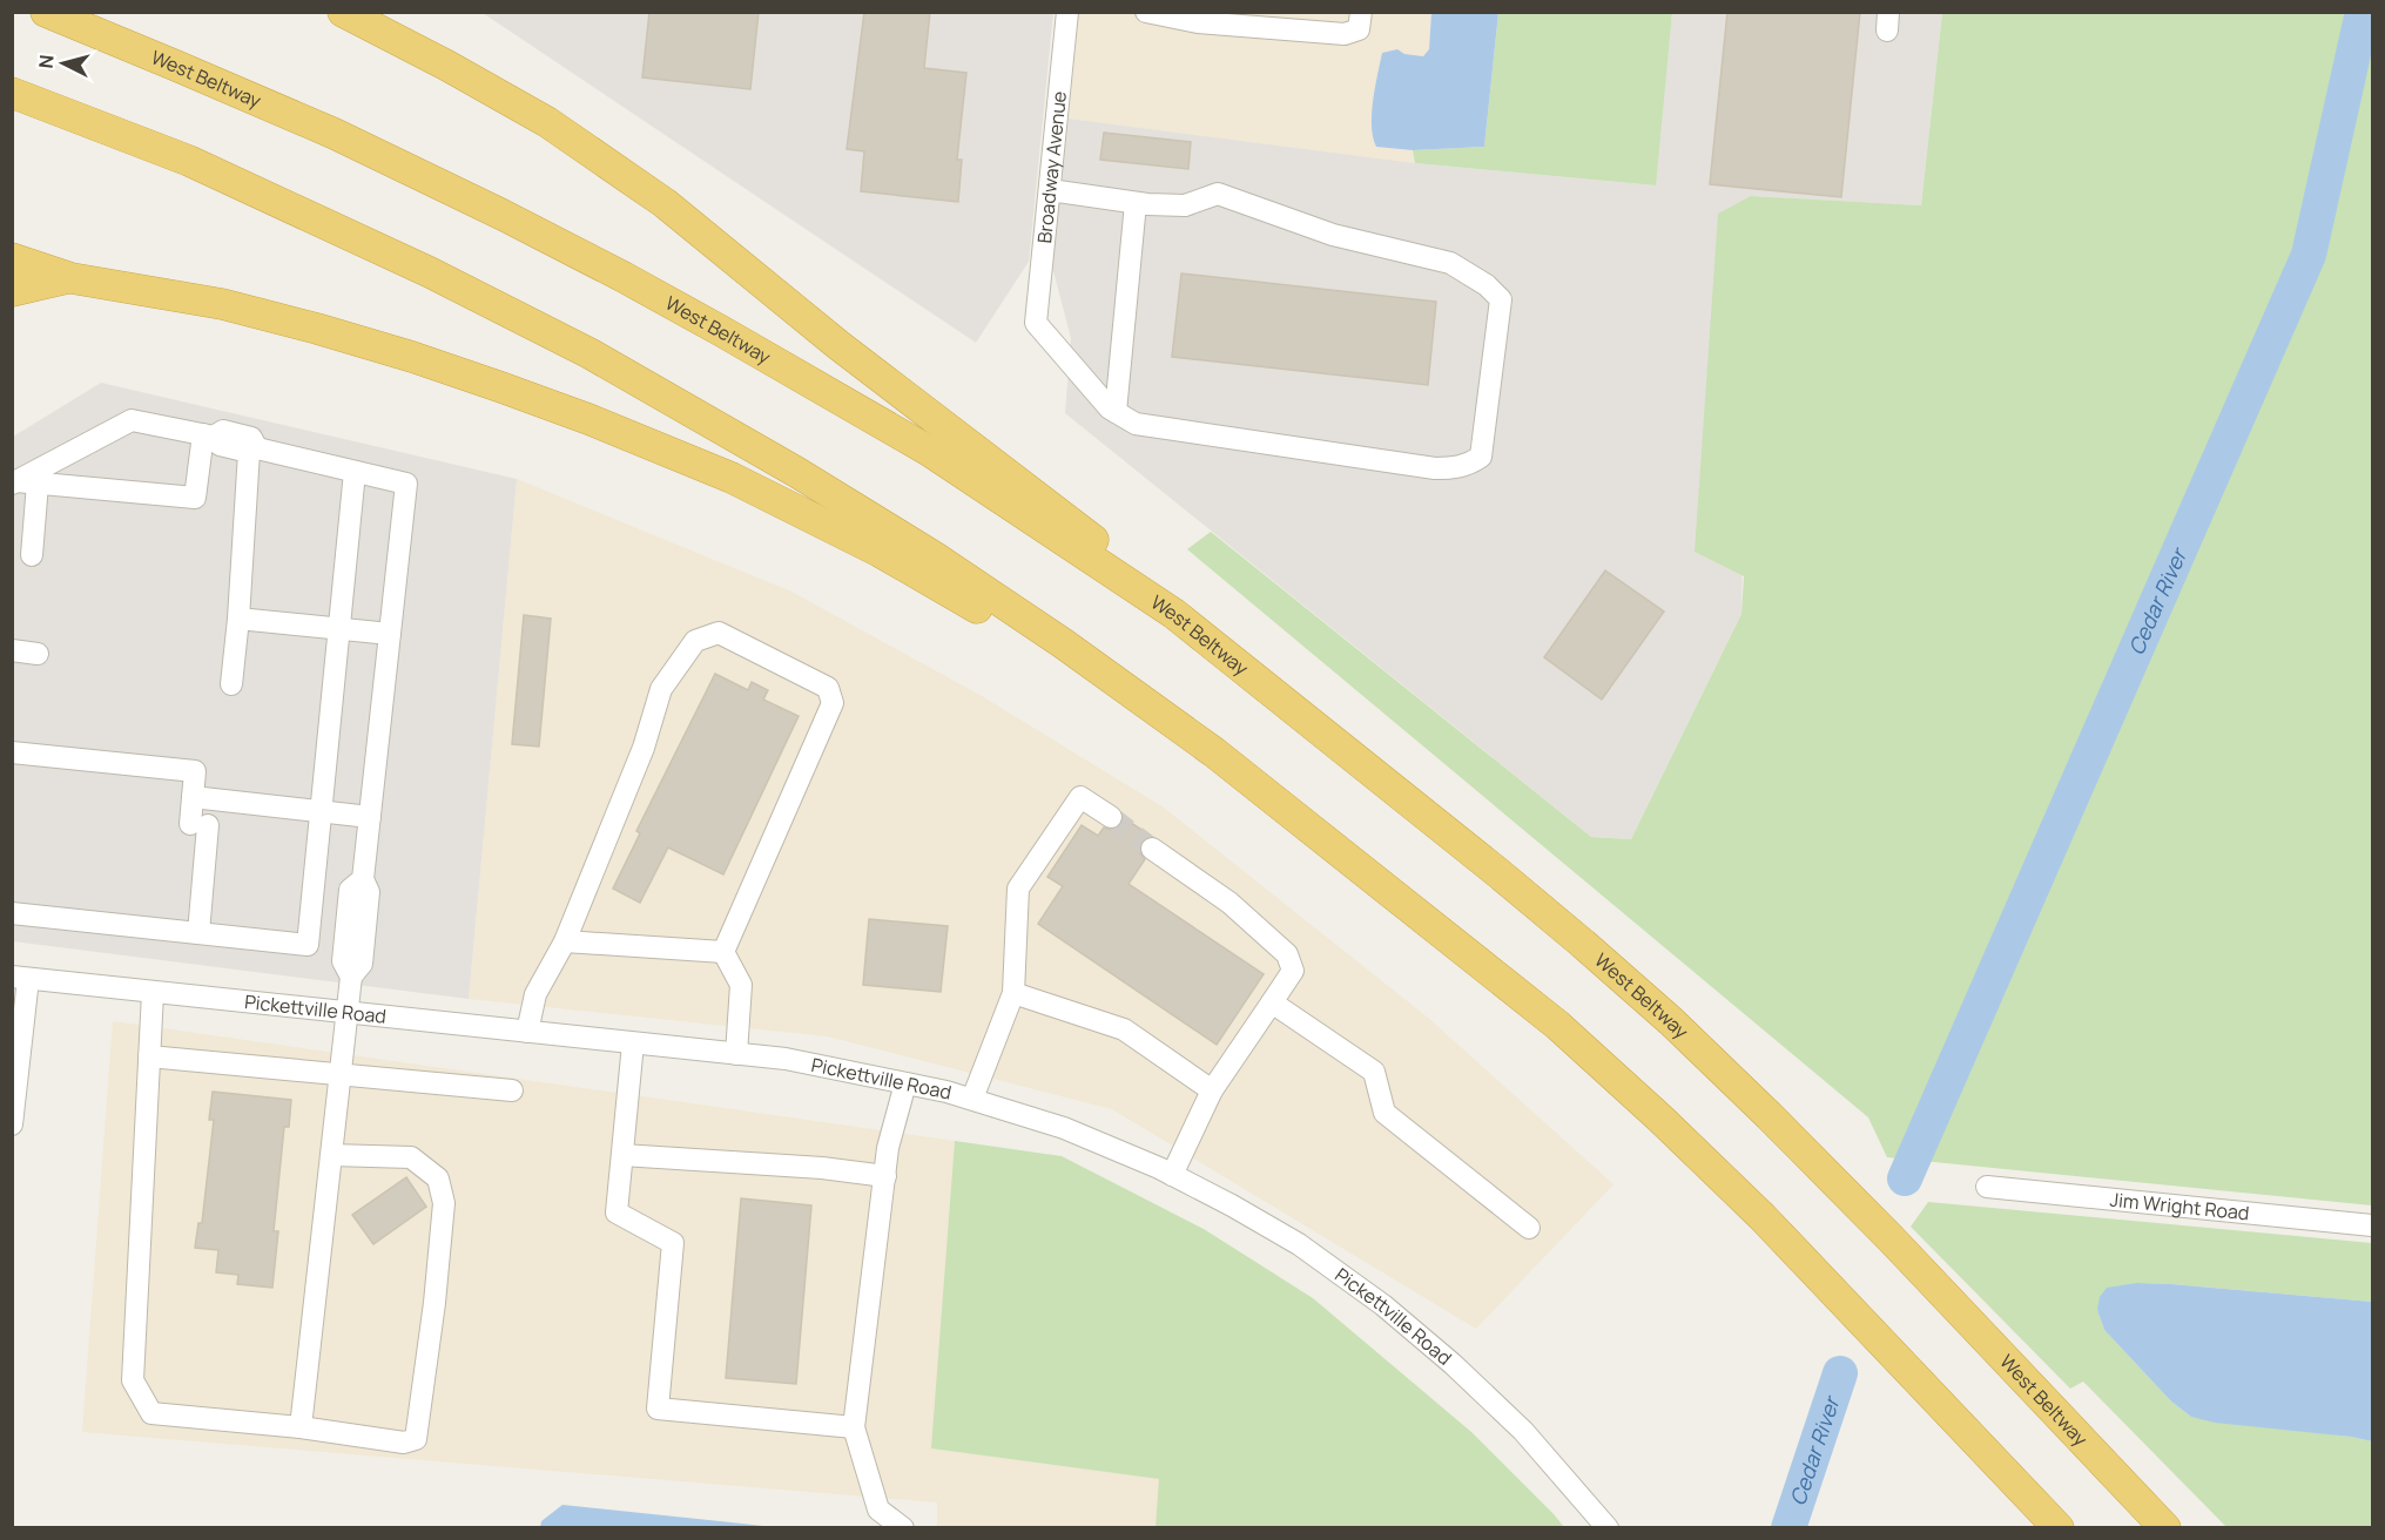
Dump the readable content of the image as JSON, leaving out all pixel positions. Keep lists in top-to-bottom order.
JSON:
{
  "streets": {
    "highway": ["West Beltway"],
    "street": ["Broadway Avenue", "Pickettville Road", "Jim Wright Road"]
  },
  "water": ["Cedar River"],
  "north": "left"
}
